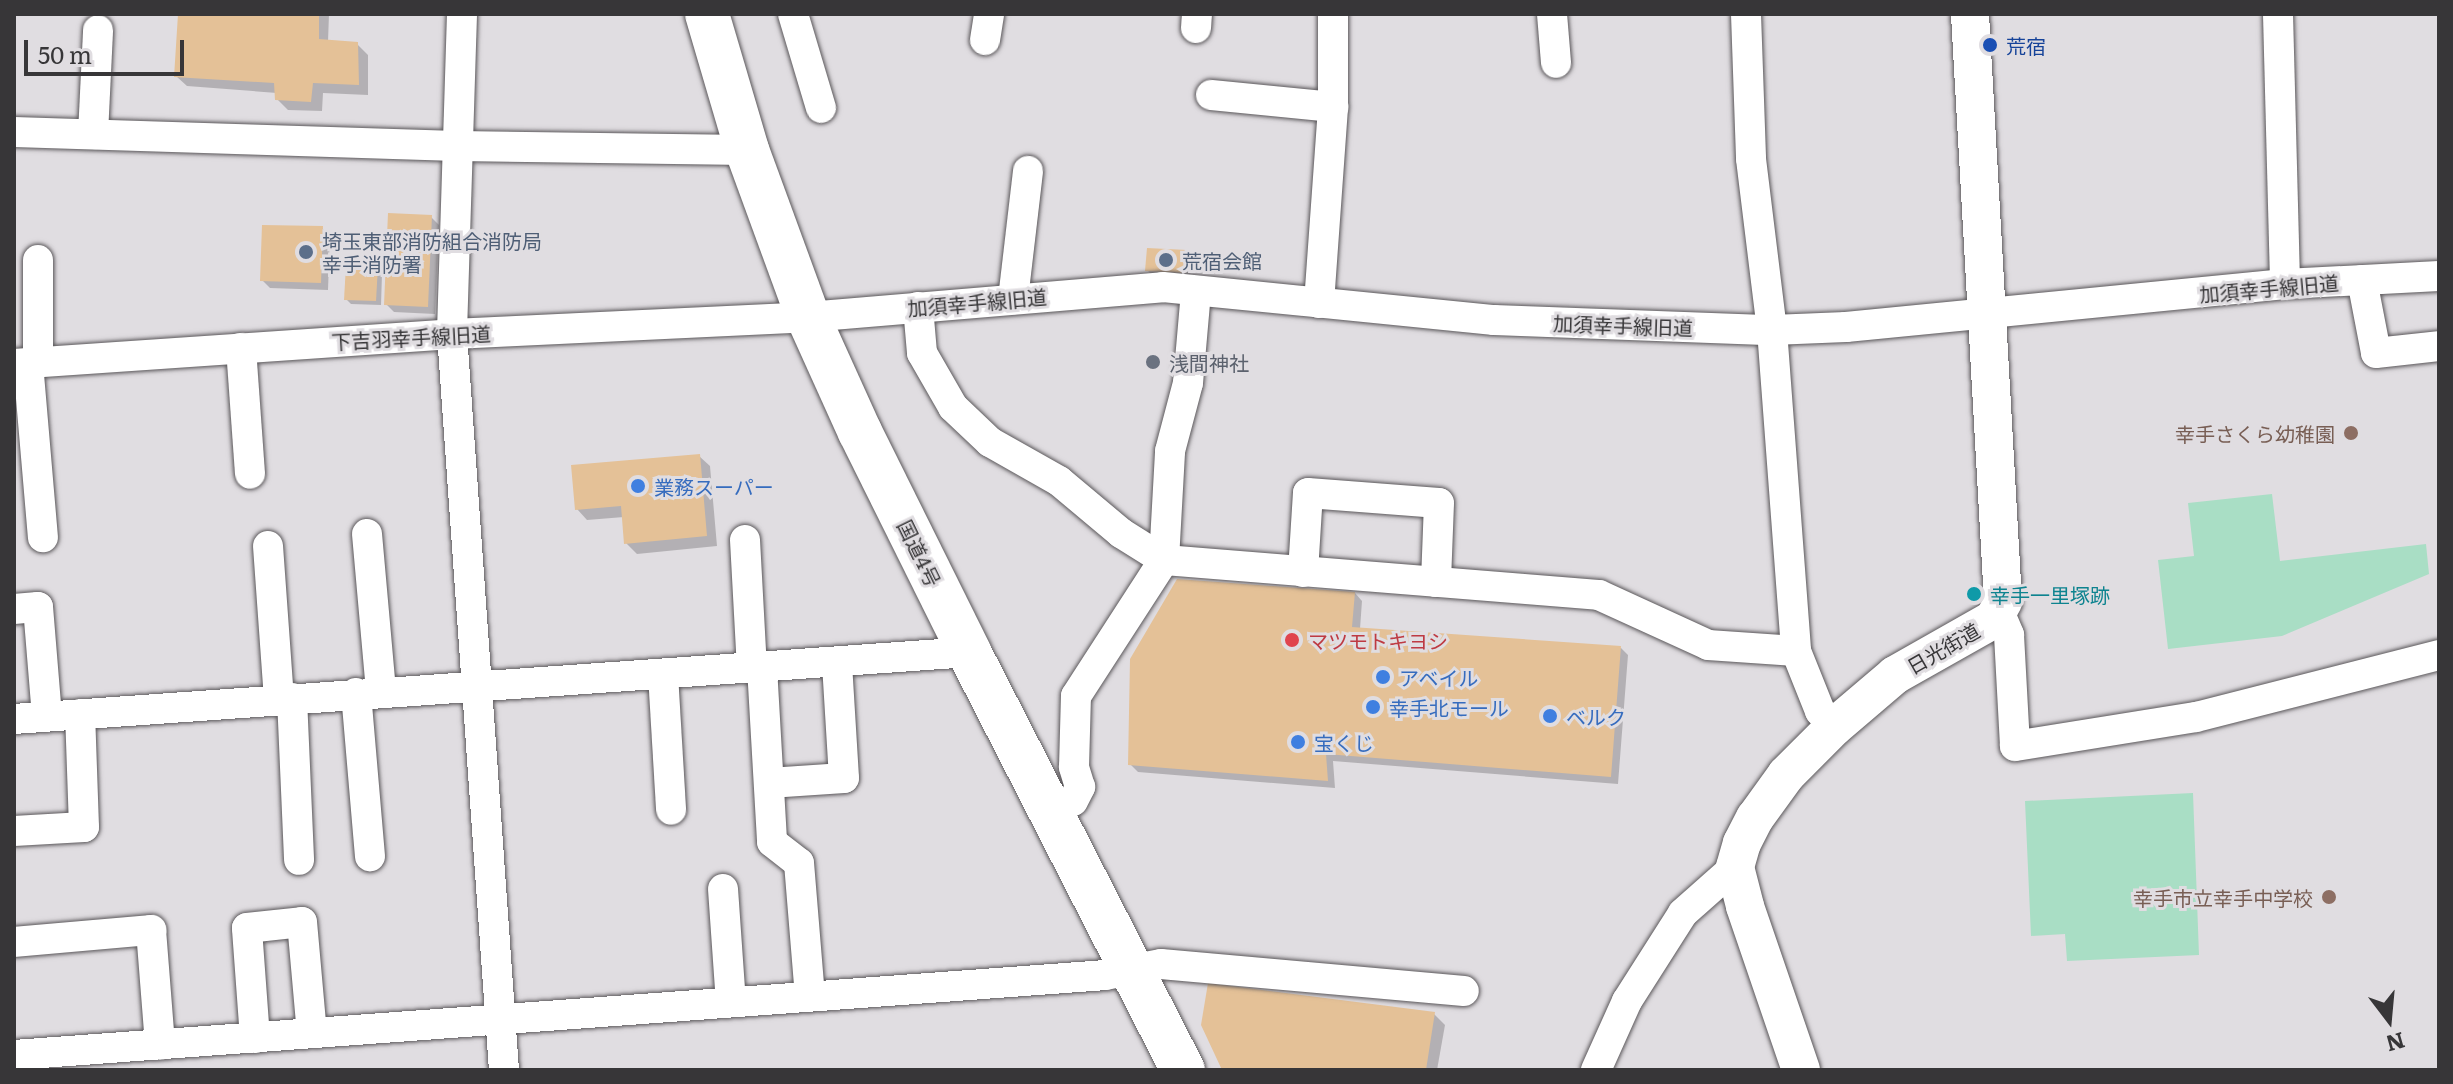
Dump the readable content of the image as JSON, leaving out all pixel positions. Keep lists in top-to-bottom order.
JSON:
{
  "streets": {
    "highway": ["国道4号"],
    "main road": ["日光街道"],
    "street": ["加須幸手線旧道", "下吉羽幸手線旧道"]
  },
  "crossings": [
    ["加須幸手線旧道", "下吉羽幸手線旧道"],
    ["加須幸手線旧道", "国道4号"],
    ["加須幸手線旧道", "日光街道"],
    ["下吉羽幸手線旧道", "国道4号"]
  ],
  "places": [
    "荒宿",
    "埼玉東部消防組合消防局 幸手消防署",
    "荒宿会館",
    "浅間神社",
    "幸手さくら幼稚園",
    "業務スーパー",
    "幸手一里塚跡",
    "マツモトキヨシ",
    "アベイル",
    "幸手北モール",
    "ベルク",
    "宝くじ",
    "幸手市立幸手中学校"
  ],
  "scale_bar": "50 m",
  "north": "bottom"
}
